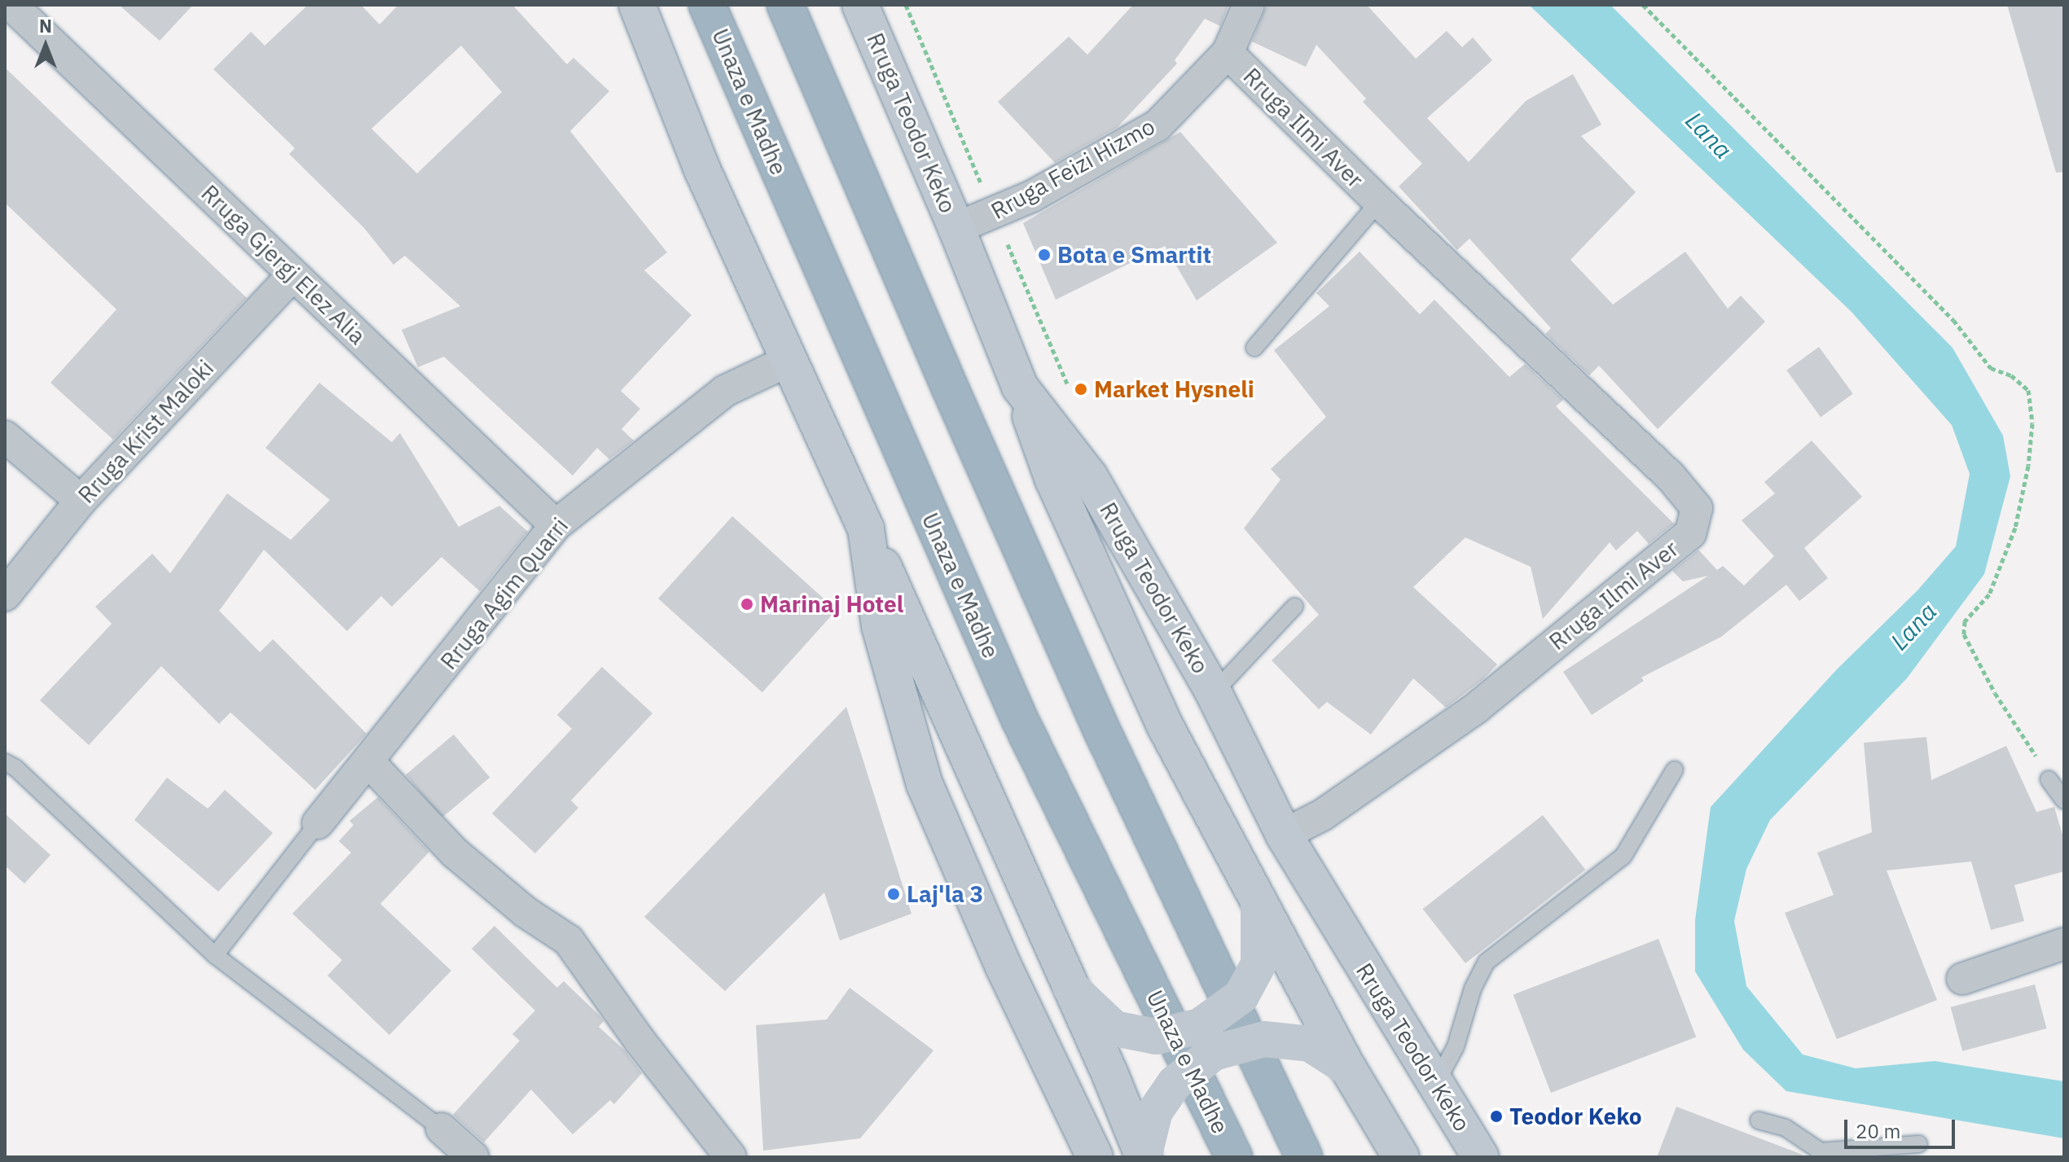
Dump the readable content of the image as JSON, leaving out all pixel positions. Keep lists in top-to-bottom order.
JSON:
{
  "streets": {
    "highway": ["Unaza e Madhe"],
    "main road": ["Rruga Teodor Keko"],
    "street": [
      "Rruga Ilmi Aver",
      "Rruga Feizi Hizmo",
      "Rruga Gjergj Elez Alia",
      "Rruga Krist Maloki",
      "Rruga Agim Quarri"
    ]
  },
  "crossings": [
    ["Rruga Teodor Keko", "Rruga Ilmi Aver"],
    ["Rruga Teodor Keko", "Rruga Feizi Hizmo"],
    ["Rruga Ilmi Aver", "Rruga Feizi Hizmo"],
    ["Rruga Gjergj Elez Alia", "Rruga Krist Maloki"],
    ["Rruga Gjergj Elez Alia", "Rruga Agim Quarri"]
  ],
  "water": ["Lana"],
  "places": [
    "Bota e Smartit",
    "Market Hysneli",
    "Marinaj Hotel",
    "Laj'la 3",
    "Teodor Keko"
  ],
  "scale_bar": "20 m",
  "north": "top"
}
